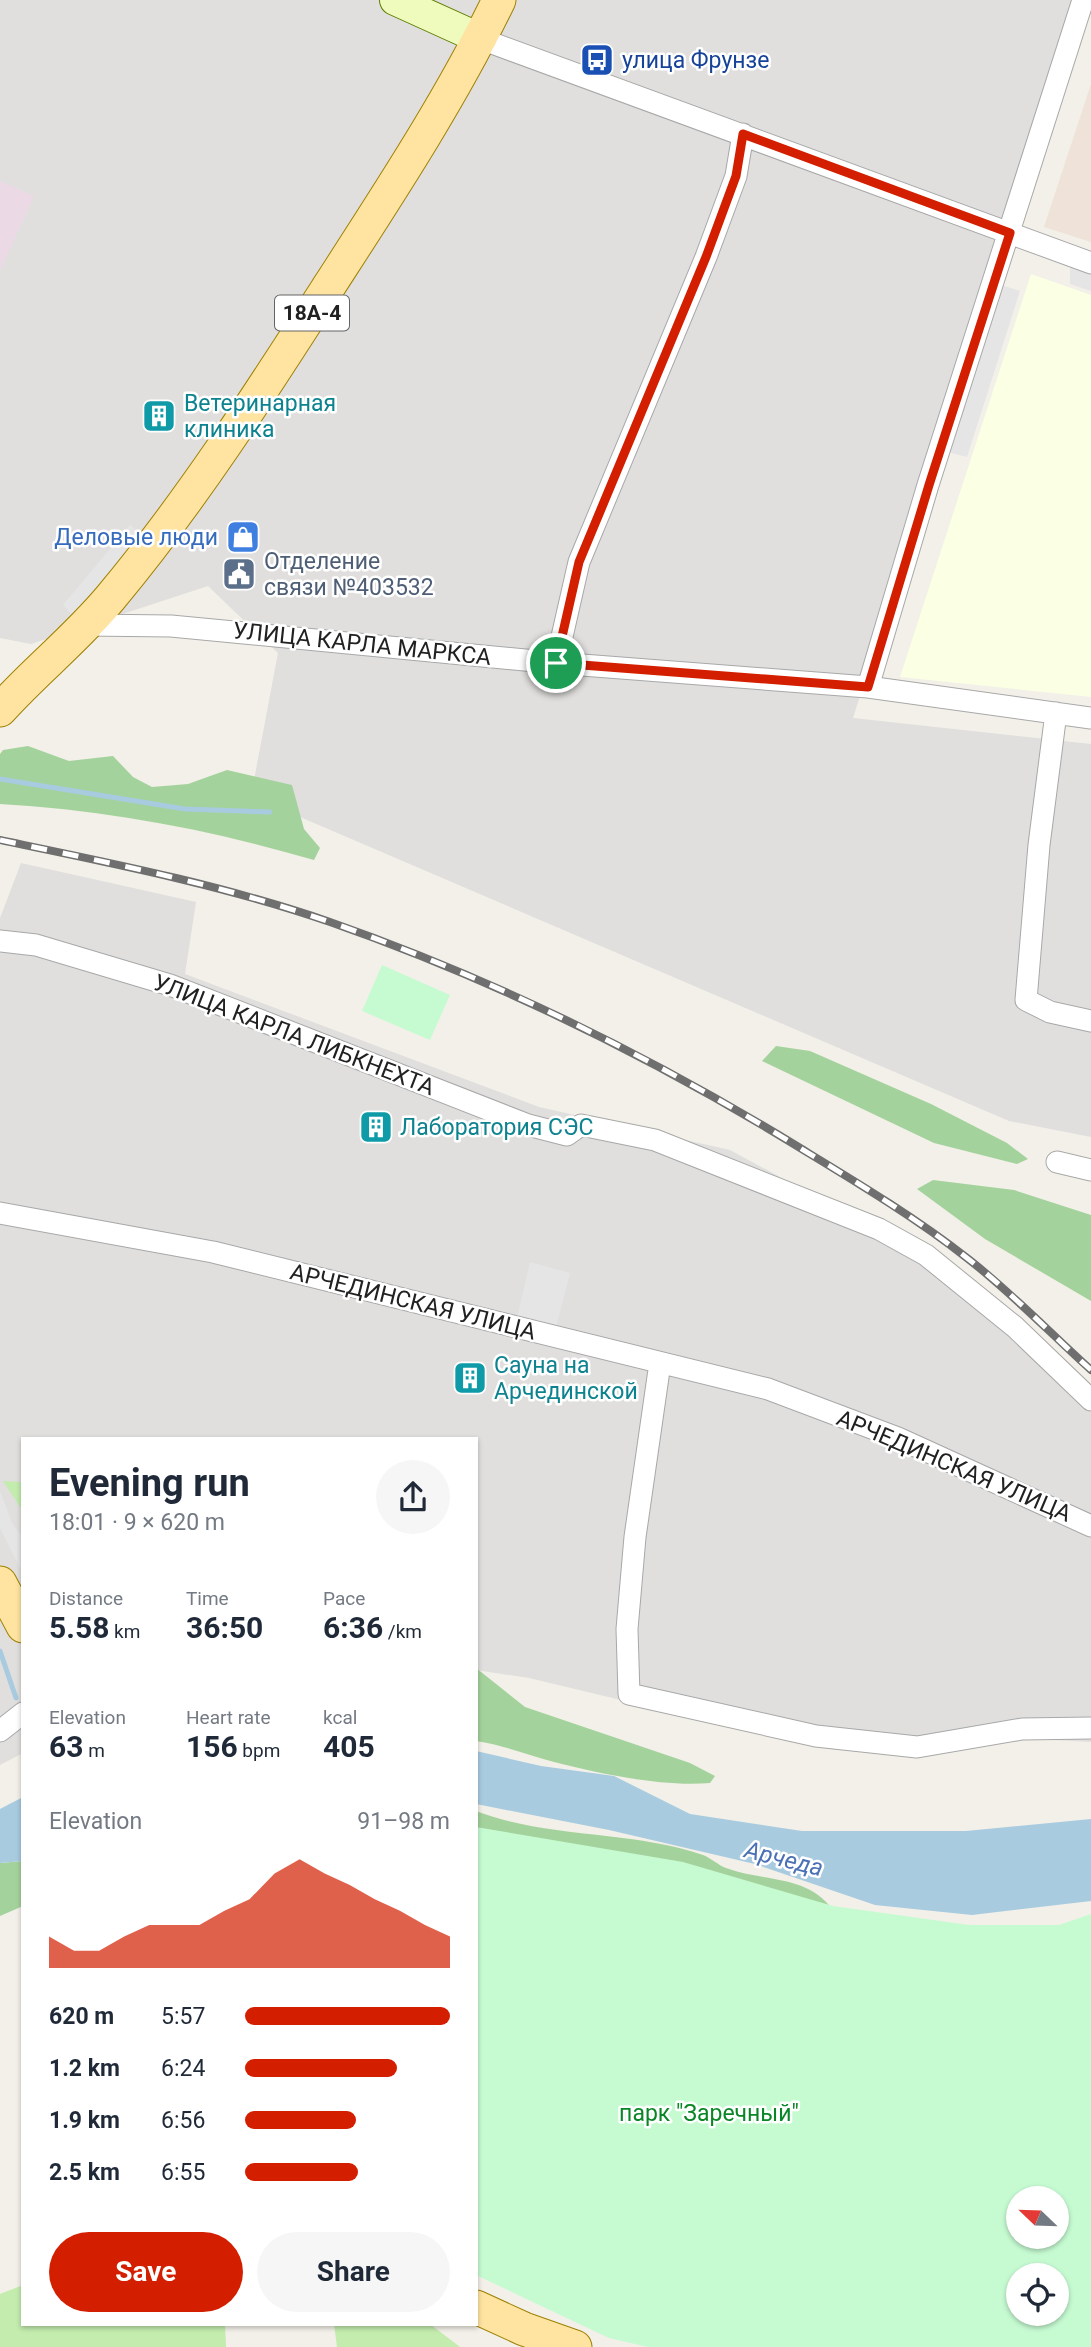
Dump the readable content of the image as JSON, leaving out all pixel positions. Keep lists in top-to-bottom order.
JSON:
{
  "streets": {
    "main road": ["18А-4"],
    "street": ["УЛИЦА КАРЛА МАРКСА", "УЛИЦА КАРЛА ЛИБКНЕХТА", "АРЧЕДИНСКАЯ УЛИЦА"]
  },
  "crossings": [
    ["18А-4", "УЛИЦА КАРЛА МАРКСА"]
  ],
  "water": ["Арчеда"],
  "parks": ["парк \"Заречный\""],
  "places": {
    "bus stop": ["улица Фрунзе"],
    "building": ["Ветеринарная клиника", "Лаборатория СЭС", "Сауна на Арчединской"],
    "shop": ["Деловые люди"],
    "public building": ["Отделение связи №403532"]
  },
  "north": "top left",
  "page": {
    "heading": ["Evening run", "18:01 · 9 × 620 m"],
    "stats": [
      ["Distance", "5.58 km"],
      ["Time", "36:50"],
      ["Pace", "6:36 /km"],
      ["Elevation", "63 m"],
      ["Heart rate", "156 bpm"],
      ["kcal", "405"]
    ],
    "chart": ["Elevation", "91–98 m"],
    "list": [
      {
        "name": "620 m",
        "note": "5:57"
      },
      {
        "name": "1.2 km",
        "note": "6:24"
      },
      {
        "name": "1.9 km",
        "note": "6:56"
      },
      {
        "name": "2.5 km",
        "note": "6:55"
      }
    ],
    "buttons": ["Save", "Share"]
  }
}
